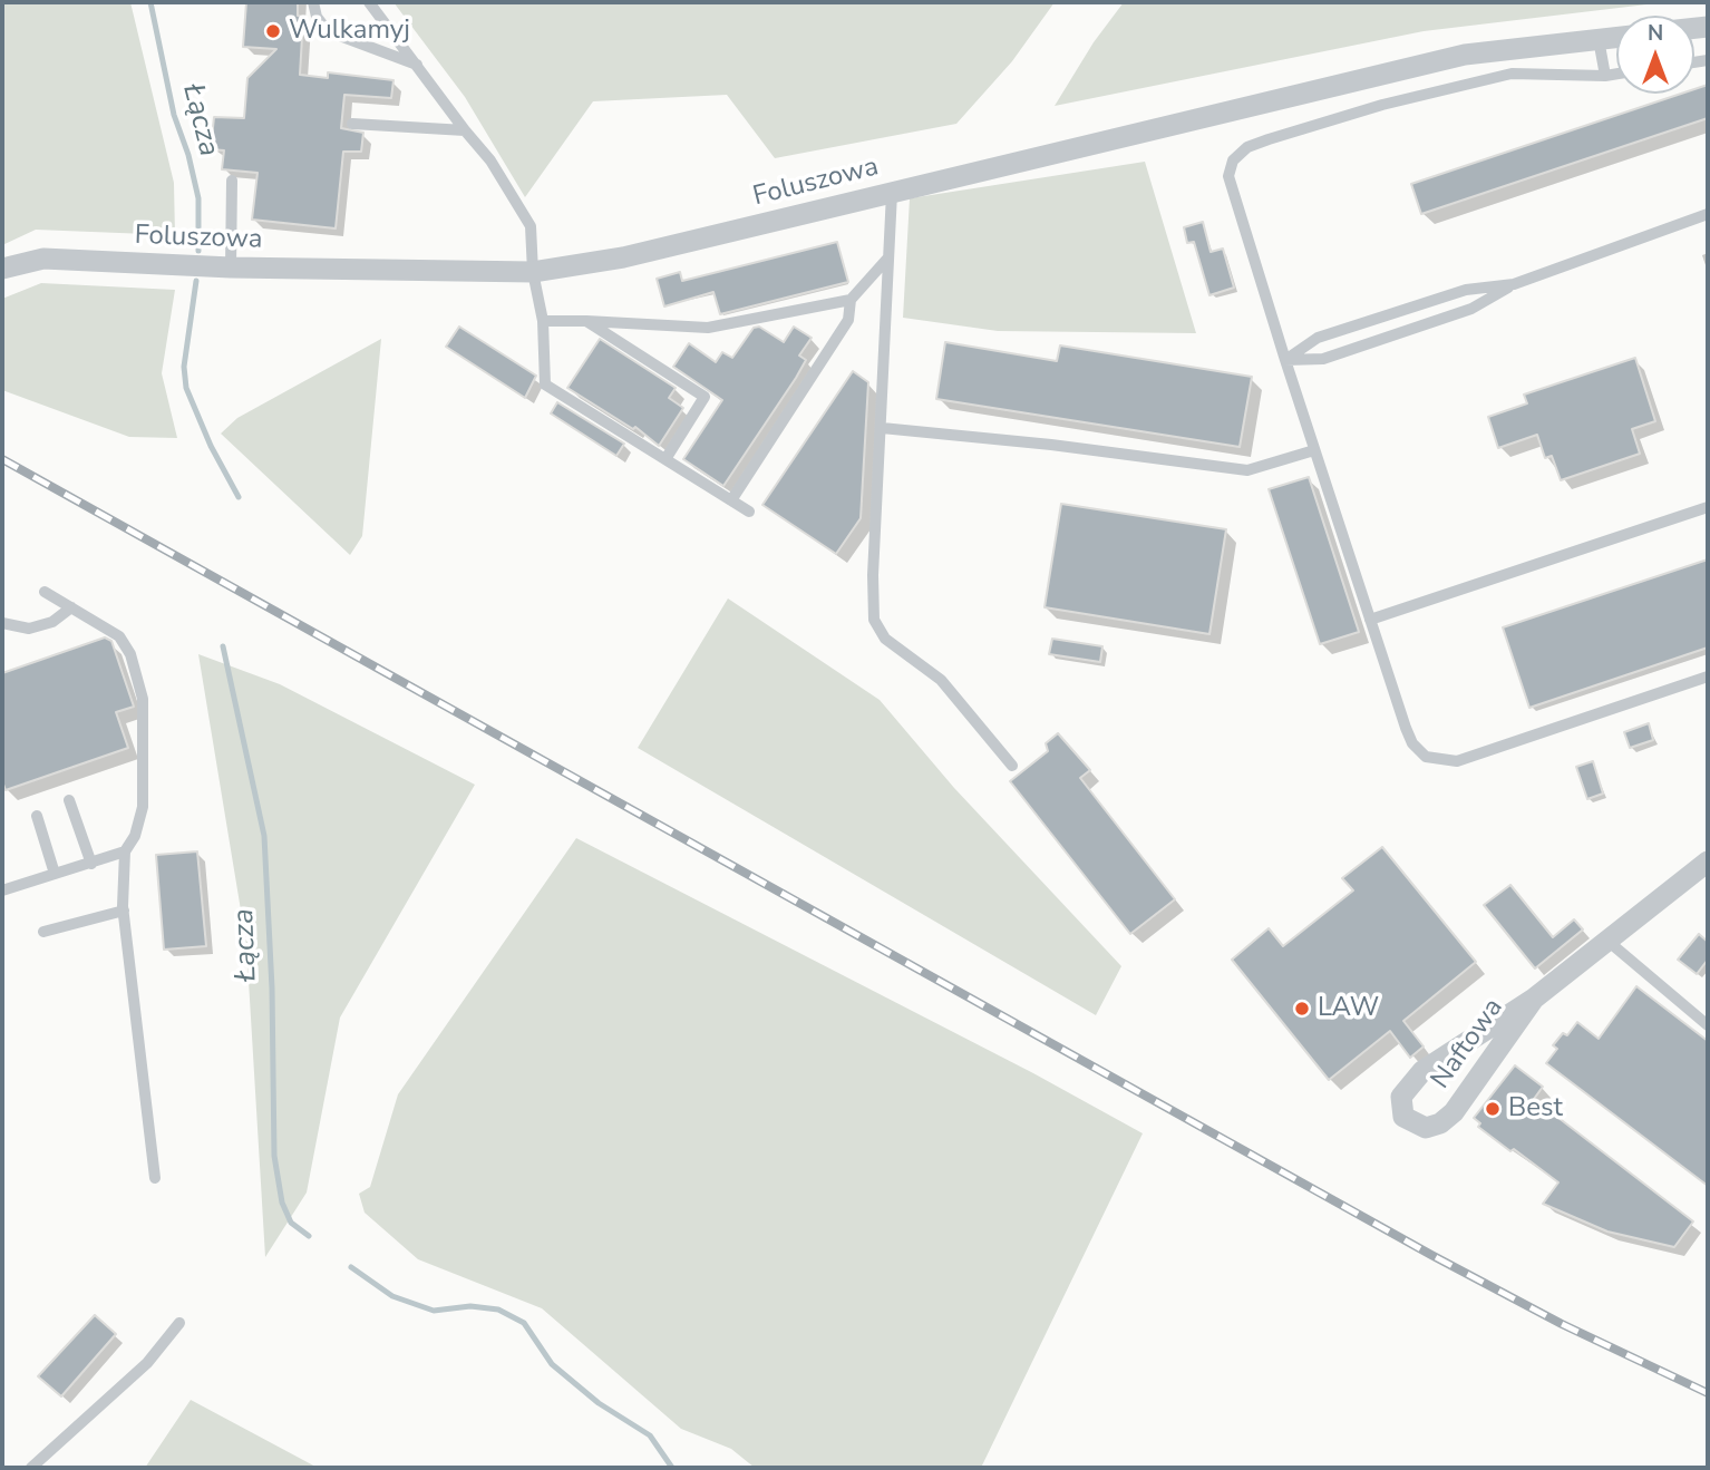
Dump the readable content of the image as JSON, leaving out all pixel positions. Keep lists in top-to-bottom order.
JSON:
{
  "streets": {
    "street": ["Foluszowa", "Naftowa"]
  },
  "water": ["Łącza"],
  "places": ["Wulkamyj", "LAW", "Best"],
  "north": "top"
}
